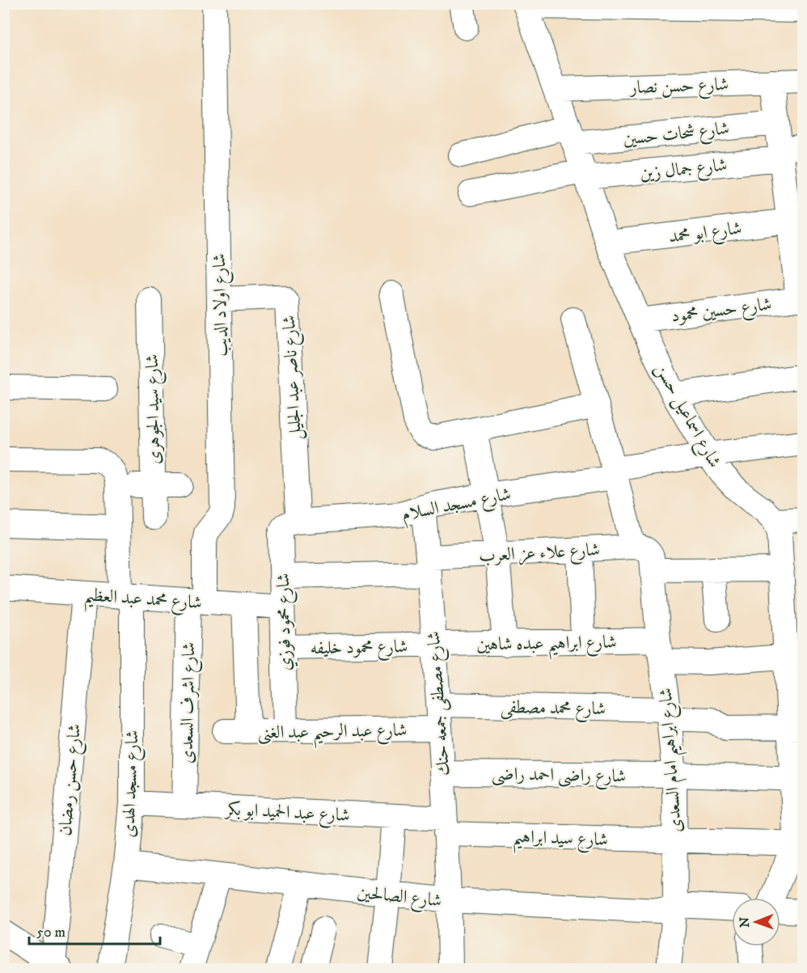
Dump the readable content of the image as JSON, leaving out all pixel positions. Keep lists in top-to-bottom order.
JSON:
{
  "streets": {
    "street": [
      "شارع حسن نصار",
      "شارع شحات حسين",
      "شارع جمال زين",
      "شارع ابو محمد",
      "شارع اولاد الديب",
      "شارع حسين محمود",
      "شارع ناصر عبد الجليل",
      "شارع سيد الجوهرى",
      "شارع اسماعيل حسن",
      "شارع مسجد السلام",
      "شارع علاء عز العرب",
      "شارع محمد عبد العظيم",
      "شارع محمود فوزي",
      "شارع ابراهيم عبده شاهين",
      "شارع محمود خليفه",
      "شارع اشرف السعدى",
      "شارع مصطفى جمعه حنك",
      "شارع محمد مصطفى",
      "شارع عبد الرحيم عبد الغنى",
      "شارع ابراهيم امام السعدى",
      "شارع راضى احمد راضى",
      "شارع حسن رمضان",
      "شارع مسجد الهدى",
      "شارع عبد الحميد ابو بكر",
      "شارع سيد ابراهيم",
      "شارع الصالحين"
    ]
  },
  "crossings": [
    ["شارع حسن نصار", "شارع اسماعيل حسن"],
    ["شارع شحات حسين", "شارع اسماعيل حسن"],
    ["شارع جمال زين", "شارع اسماعيل حسن"],
    ["شارع ابو محمد", "شارع اسماعيل حسن"],
    ["شارع اولاد الديب", "شارع ناصر عبد الجليل"],
    ["شارع اولاد الديب", "شارع محمد عبد العظيم"],
    ["شارع اولاد الديب", "شارع اشرف السعدى"],
    ["شارع حسين محمود", "شارع اسماعيل حسن"],
    ["شارع ناصر عبد الجليل", "شارع مسجد السلام"],
    ["شارع ناصر عبد الجليل", "شارع محمود فوزي"],
    ["شارع اسماعيل حسن", "شارع مسجد السلام"],
    ["شارع مسجد السلام", "شارع محمود فوزي"],
    ["شارع مسجد السلام", "شارع مصطفى جمعه حنك"],
    ["شارع مسجد السلام", "شارع ابراهيم امام السعدى"],
    ["شارع علاء عز العرب", "شارع محمود فوزي"],
    ["شارع علاء عز العرب", "شارع مصطفى جمعه حنك"],
    ["شارع علاء عز العرب", "شارع ابراهيم امام السعدى"],
    ["شارع محمد عبد العظيم", "شارع محمود فوزي"],
    ["شارع محمد عبد العظيم", "شارع اشرف السعدى"],
    ["شارع محمد عبد العظيم", "شارع عبد الرحيم عبد الغنى"],
    ["شارع محمد عبد العظيم", "شارع حسن رمضان"],
    ["شارع محمد عبد العظيم", "شارع مسجد الهدى"],
    ["شارع محمود فوزي", "شارع محمود خليفه"],
    ["شارع محمود فوزي", "شارع عبد الرحيم عبد الغنى"],
    ["شارع ابراهيم عبده شاهين", "شارع محمود خليفه"],
    ["شارع ابراهيم عبده شاهين", "شارع مصطفى جمعه حنك"],
    ["شارع ابراهيم عبده شاهين", "شارع ابراهيم امام السعدى"],
    ["شارع محمود خليفه", "شارع مصطفى جمعه حنك"],
    ["شارع اشرف السعدى", "شارع عبد الحميد ابو بكر"],
    ["شارع مصطفى جمعه حنك", "شارع محمد مصطفى"],
    ["شارع مصطفى جمعه حنك", "شارع عبد الرحيم عبد الغنى"],
    ["شارع مصطفى جمعه حنك", "شارع راضى احمد راضى"],
    ["شارع مصطفى جمعه حنك", "شارع عبد الحميد ابو بكر"],
    ["شارع مصطفى جمعه حنك", "شارع سيد ابراهيم"],
    ["شارع مصطفى جمعه حنك", "شارع الصالحين"],
    ["شارع محمد مصطفى", "شارع ابراهيم امام السعدى"],
    ["شارع ابراهيم امام السعدى", "شارع راضى احمد راضى"],
    ["شارع ابراهيم امام السعدى", "شارع سيد ابراهيم"],
    ["شارع ابراهيم امام السعدى", "شارع الصالحين"],
    ["شارع مسجد الهدى", "شارع عبد الحميد ابو بكر"],
    ["شارع مسجد الهدى", "شارع الصالحين"],
    ["شارع عبد الحميد ابو بكر", "شارع سيد ابراهيم"]
  ],
  "scale_bar": "50 m",
  "north": "left"
}
